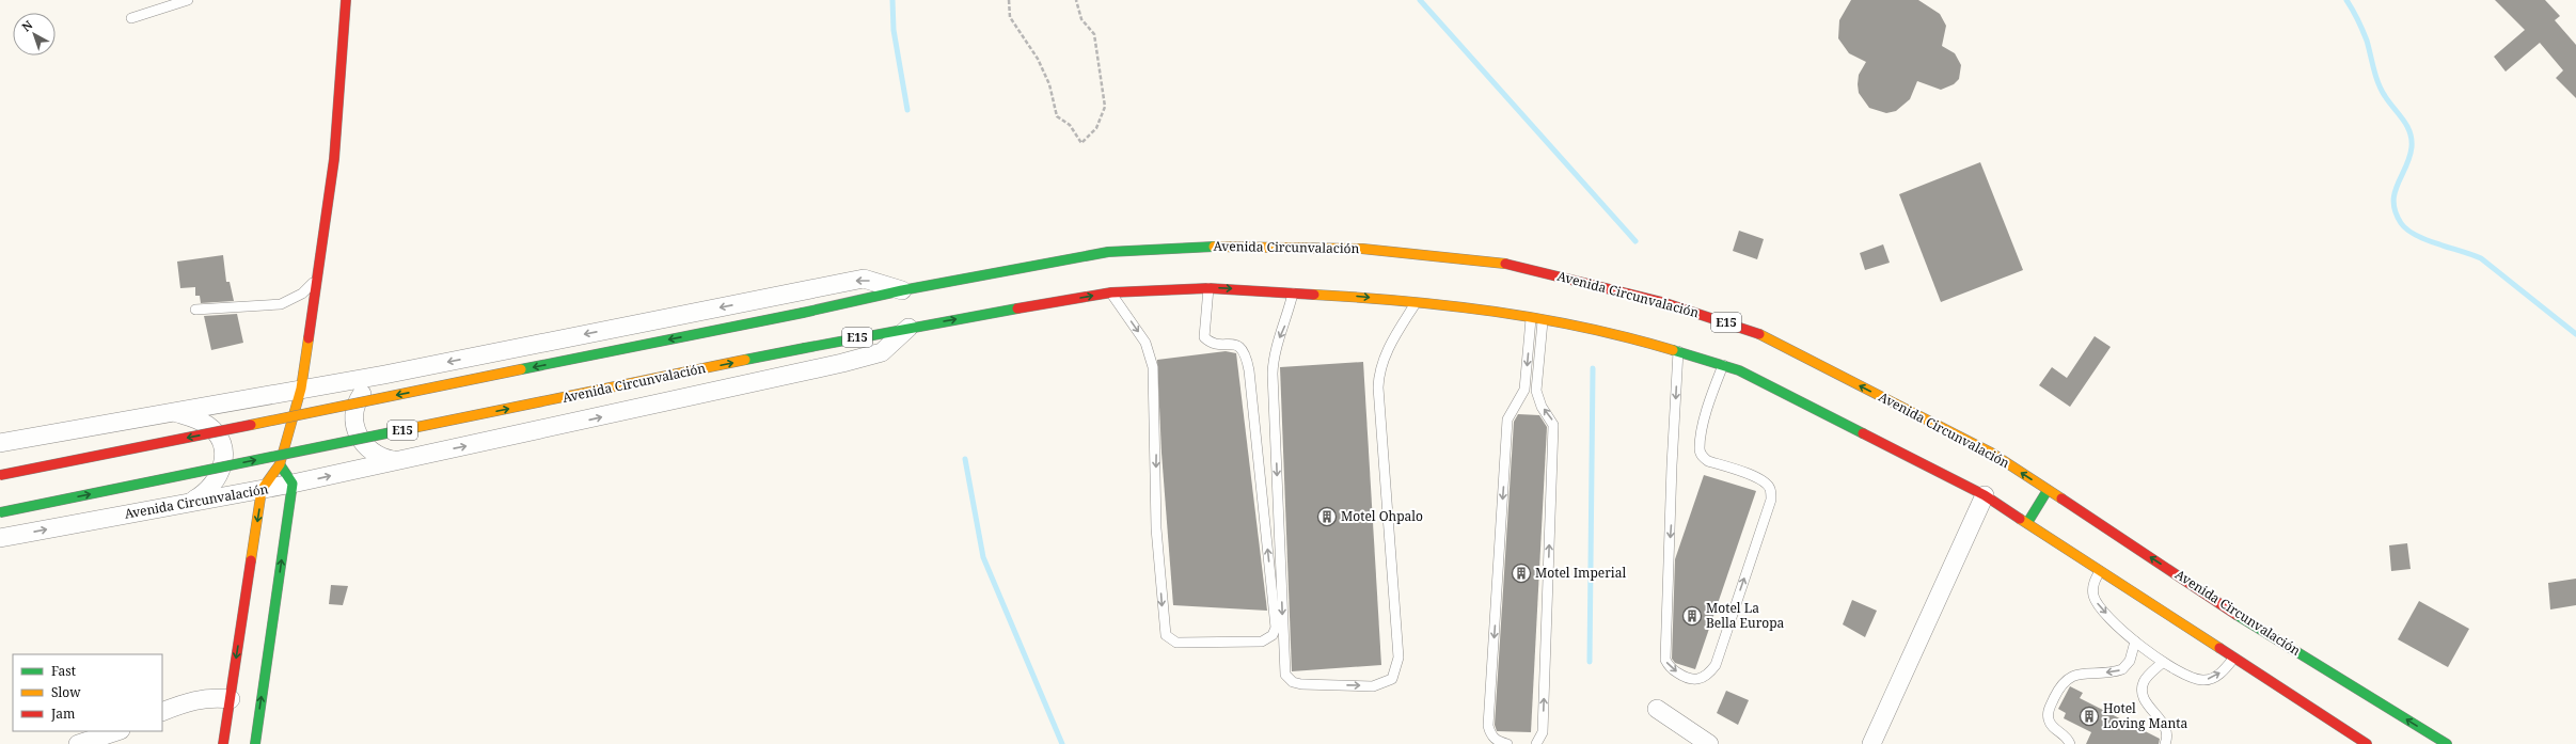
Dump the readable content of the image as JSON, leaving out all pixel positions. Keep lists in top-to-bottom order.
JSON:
{
  "streets": {
    "main road": ["Avenida Circunvalación", "E15"]
  },
  "places": {
    "building": [
      "Motel Ohpalo",
      "Motel Imperial",
      "Motel La Bella Europa",
      "Hotel Loving Manta"
    ]
  },
  "legend": ["Fast", "Slow", "Jam"],
  "north": "top left"
}
